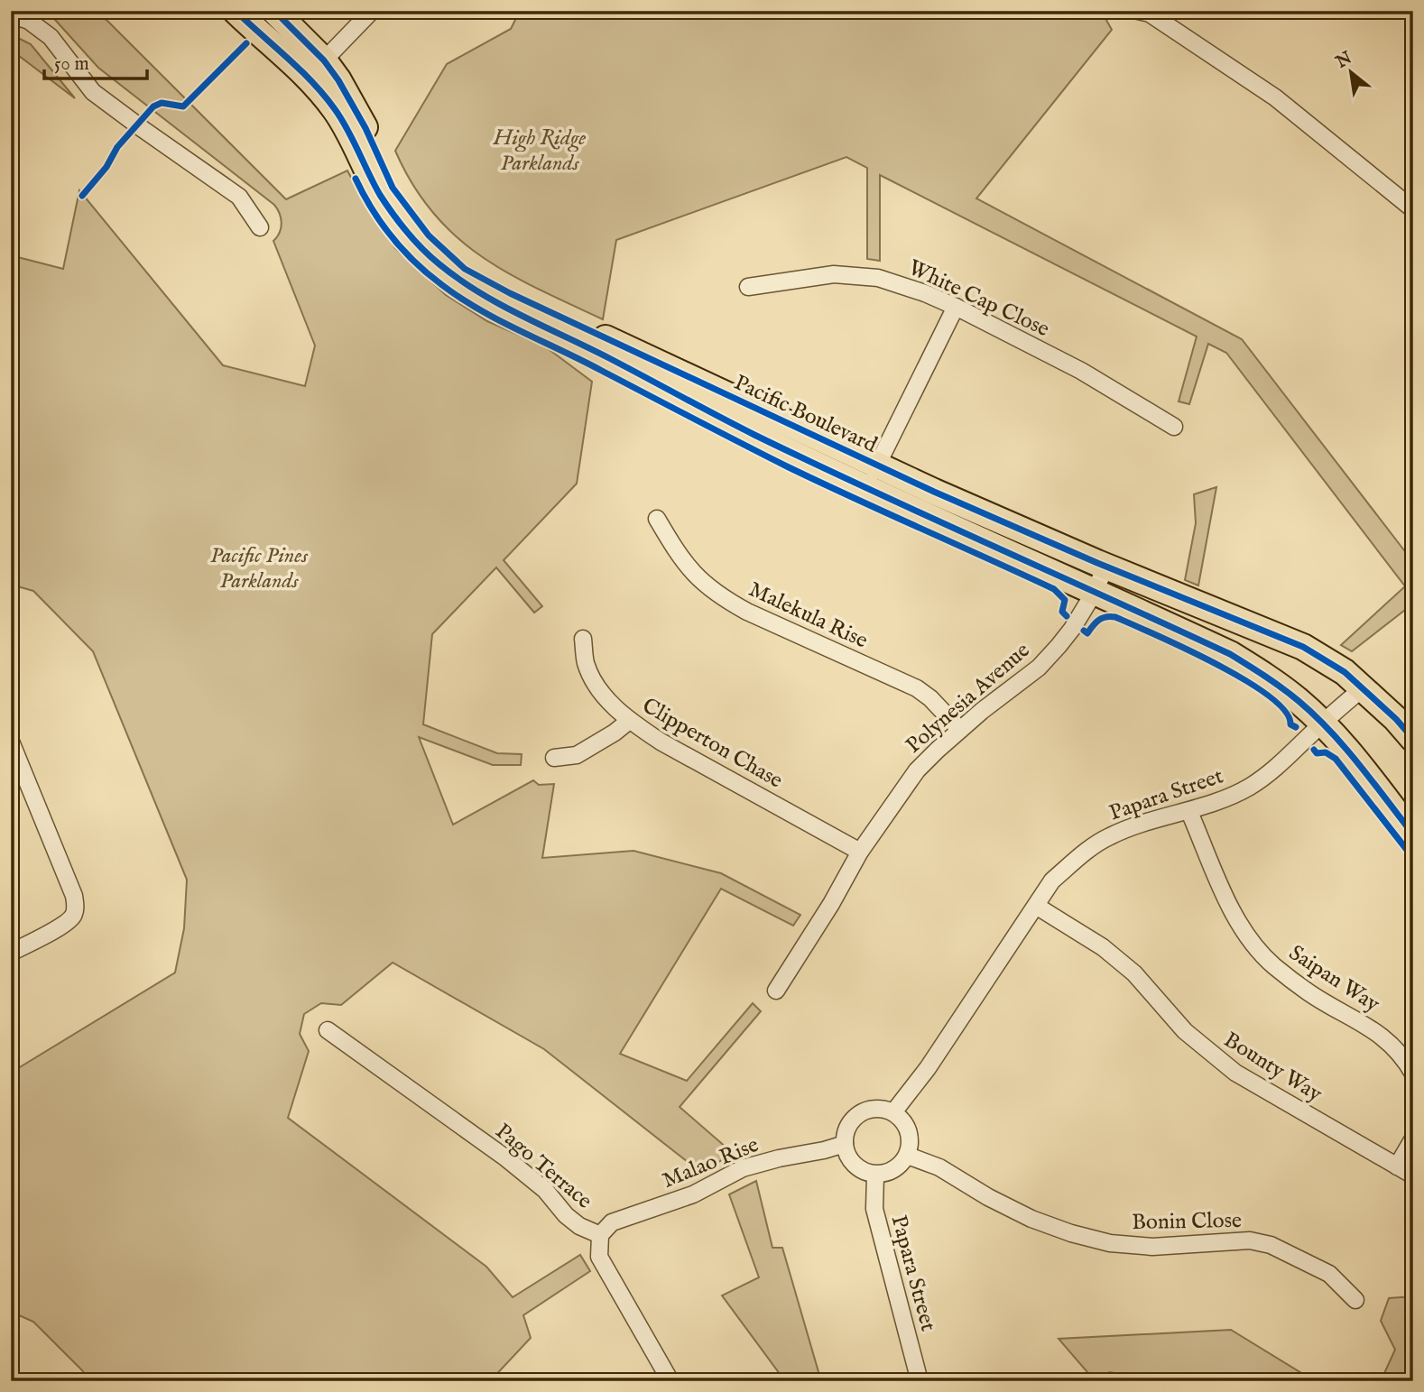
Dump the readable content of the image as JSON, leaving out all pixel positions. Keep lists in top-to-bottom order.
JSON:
{
  "streets": {
    "main road": ["Pacific Boulevard"],
    "street": [
      "White Cap Close",
      "Malekula Rise",
      "Polynesia Avenue",
      "Clipperton Chase",
      "Papara Street",
      "Saipan Way",
      "Bounty Way",
      "Malao Rise",
      "Pago Terrace",
      "Bonin Close"
    ]
  },
  "crossings": [
    ["Pacific Boulevard", "Polynesia Avenue"],
    ["Pacific Boulevard", "Papara Street"],
    ["Malekula Rise", "Polynesia Avenue"],
    ["Polynesia Avenue", "Clipperton Chase"],
    ["Papara Street", "Saipan Way"],
    ["Papara Street", "Bounty Way"],
    ["Papara Street", "Malao Rise"],
    ["Papara Street", "Bonin Close"],
    ["Malao Rise", "Pago Terrace"],
    ["Malao Rise", "Bonin Close"]
  ],
  "parks": ["High Ridge Parklands", "Pacific Pines Parklands"],
  "scale_bar": "50 m",
  "north": "top left"
}
